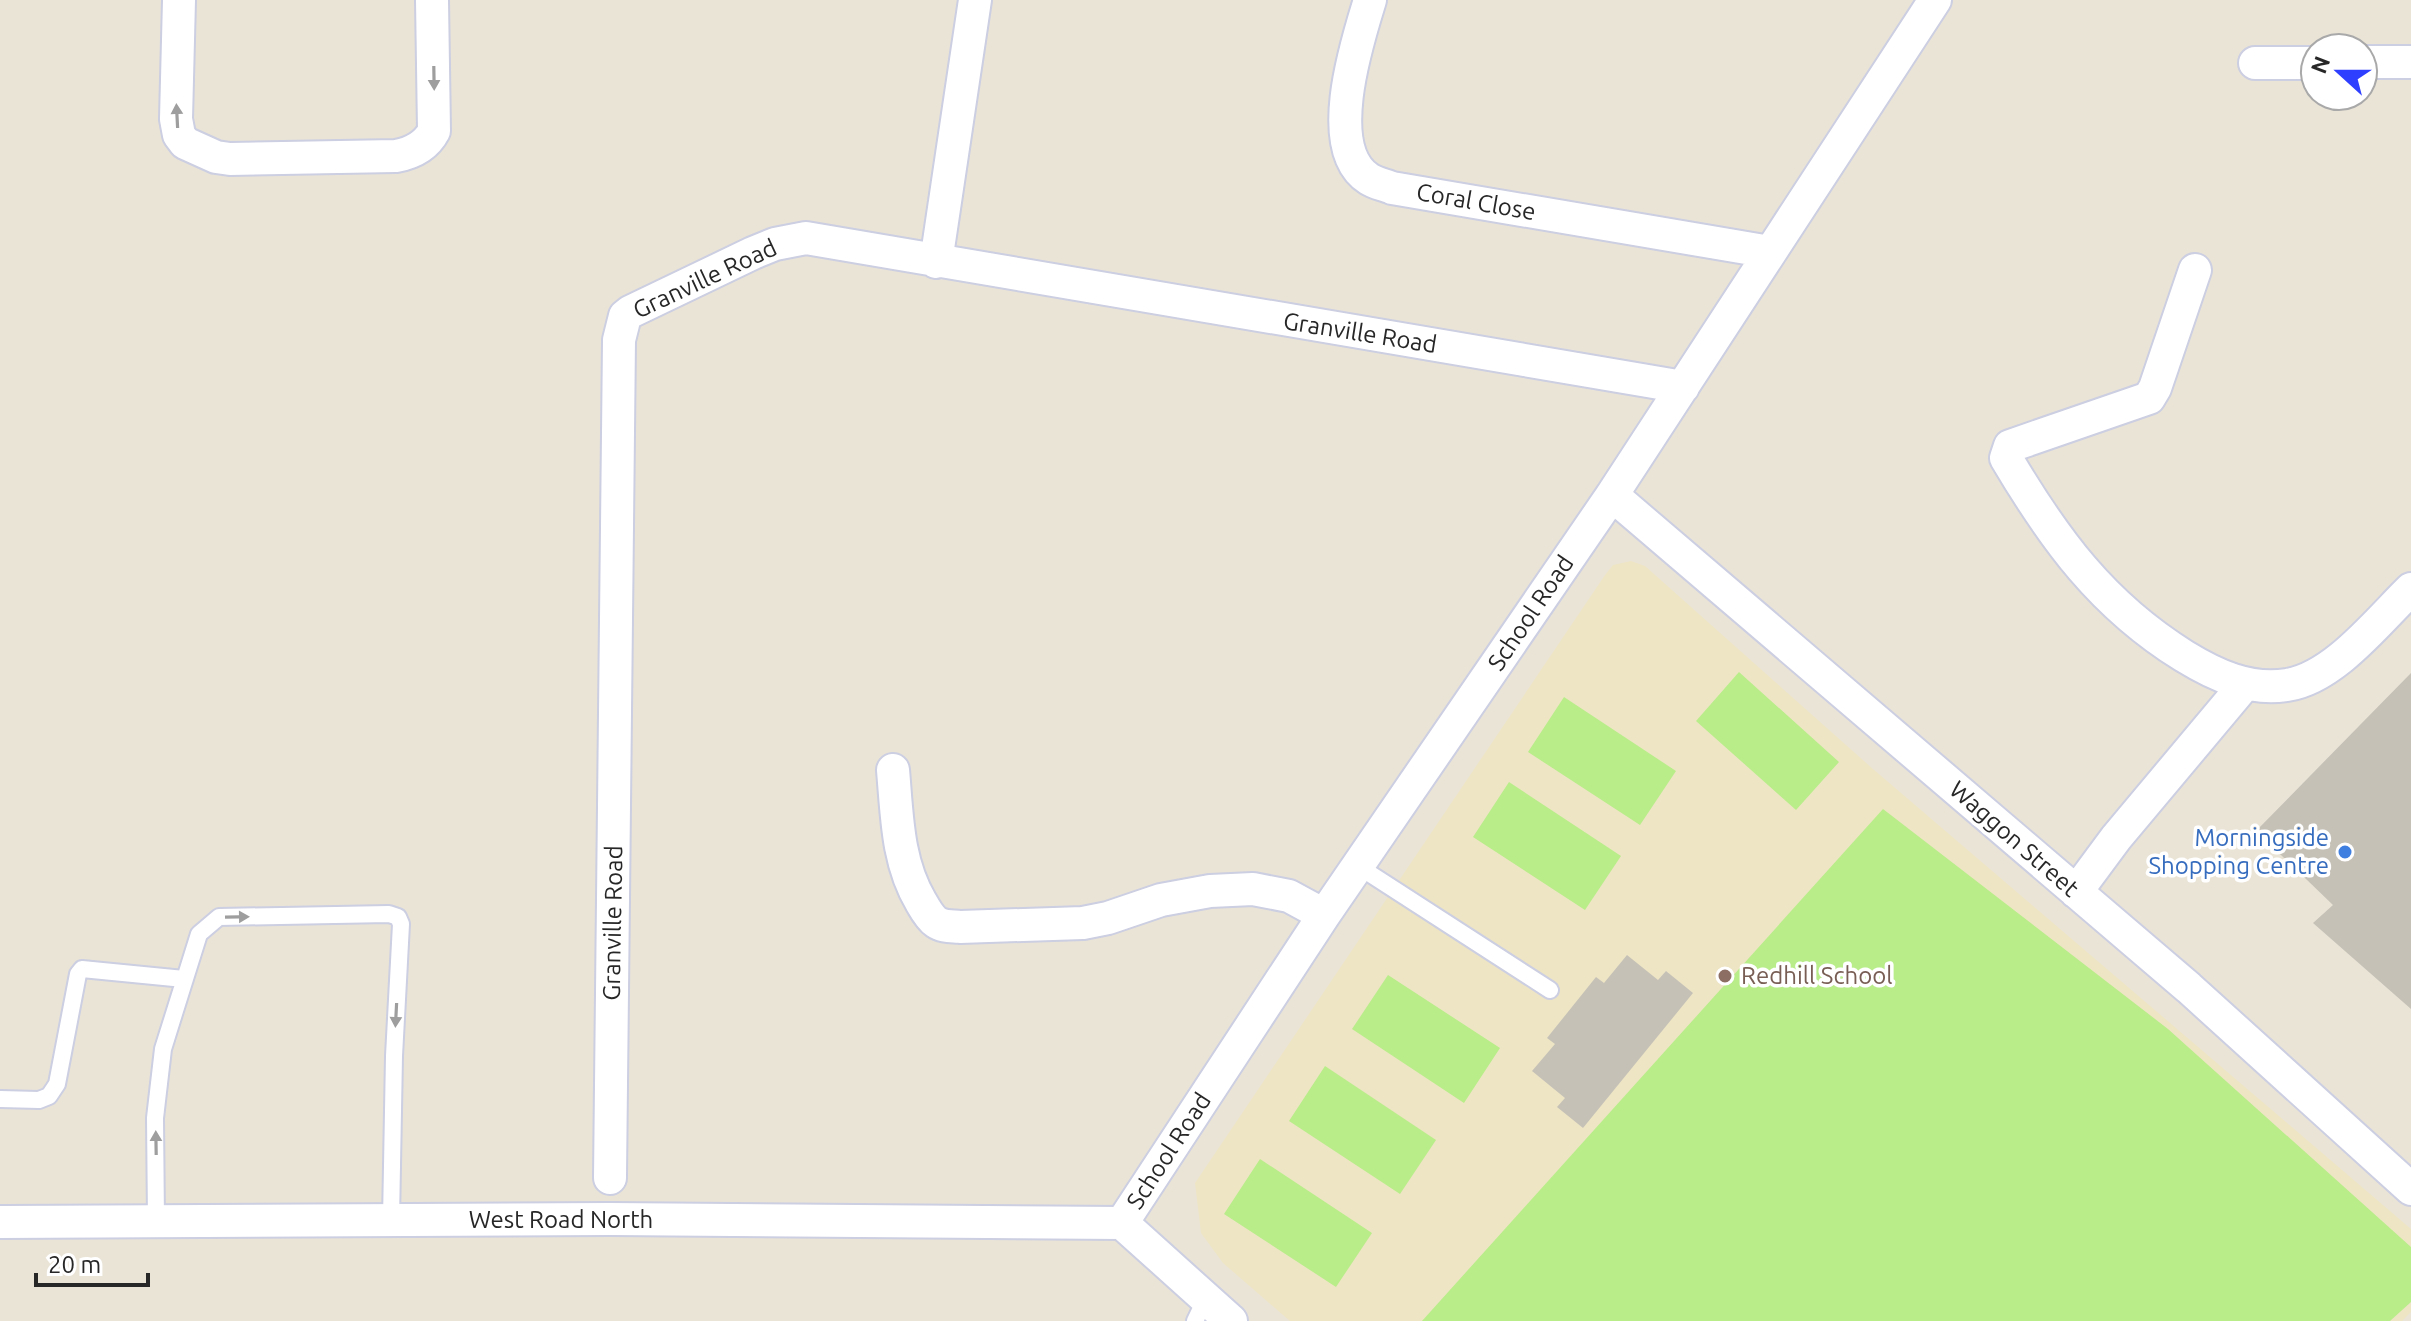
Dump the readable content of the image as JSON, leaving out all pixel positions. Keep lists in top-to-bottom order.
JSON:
{
  "streets": {
    "street": [
      "Coral Close",
      "Granville Road",
      "School Road",
      "Waggon Street",
      "West Road North"
    ]
  },
  "crossings": [
    ["Coral Close", "School Road"],
    ["Granville Road", "School Road"],
    ["School Road", "Waggon Street"],
    ["School Road", "West Road North"]
  ],
  "places": ["Morningside Shopping Centre", "Redhill School"],
  "scale_bar": "20 m",
  "north": "left"
}
